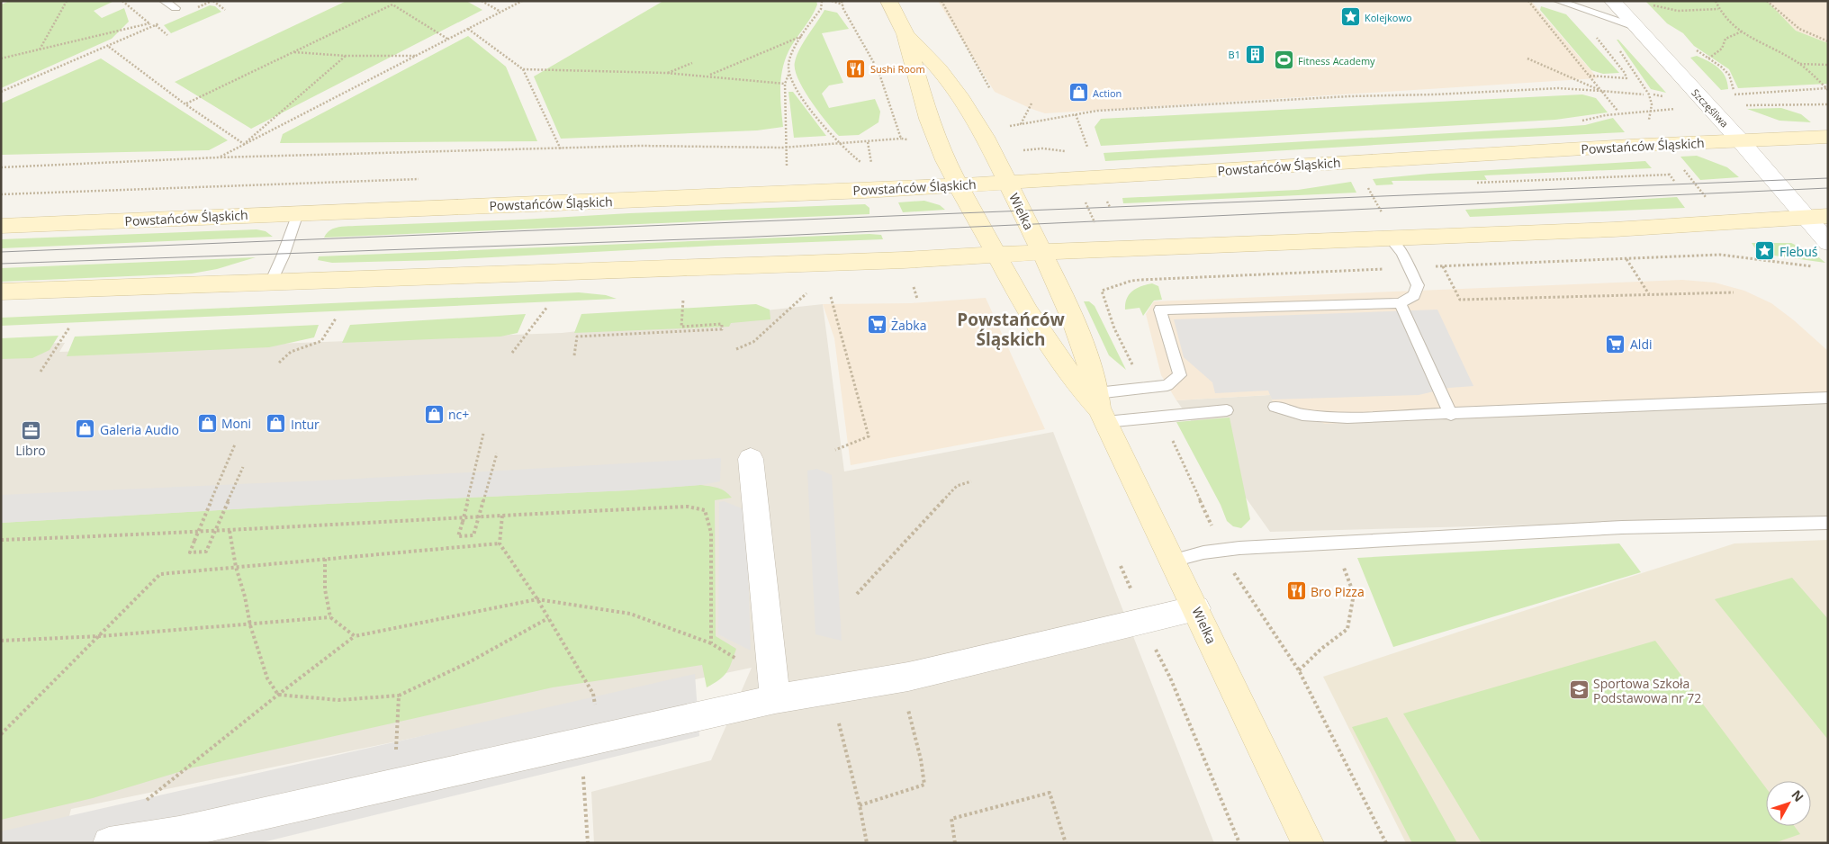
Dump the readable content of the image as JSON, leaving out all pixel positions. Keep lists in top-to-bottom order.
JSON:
{
  "streets": {
    "main road": ["Powstańców Śląskich", "Wielka"],
    "street": ["Szczęśliwa"]
  },
  "crossings": [
    ["Szczęśliwa", "Powstańców Śląskich"],
    ["Powstańców Śląskich", "Wielka"]
  ],
  "districts": ["Powstańców Śląskich"],
  "places": {
    "place": ["Kolejkowo", "Flebuś"],
    "building": ["B1"],
    "sports": ["Fitness Academy"],
    "restaurant": ["Sushi Room", "Bro Pizza"],
    "shop": [
      "Action",
      "nc+",
      "Moni",
      "Intur",
      "Galeria Audio"
    ],
    "supermarket": ["Żabka", "Aldi"],
    "office": ["Libro"],
    "school or university": ["Sportowa Szkoła Podstawowa nr 72"]
  },
  "north": "top right"
}
